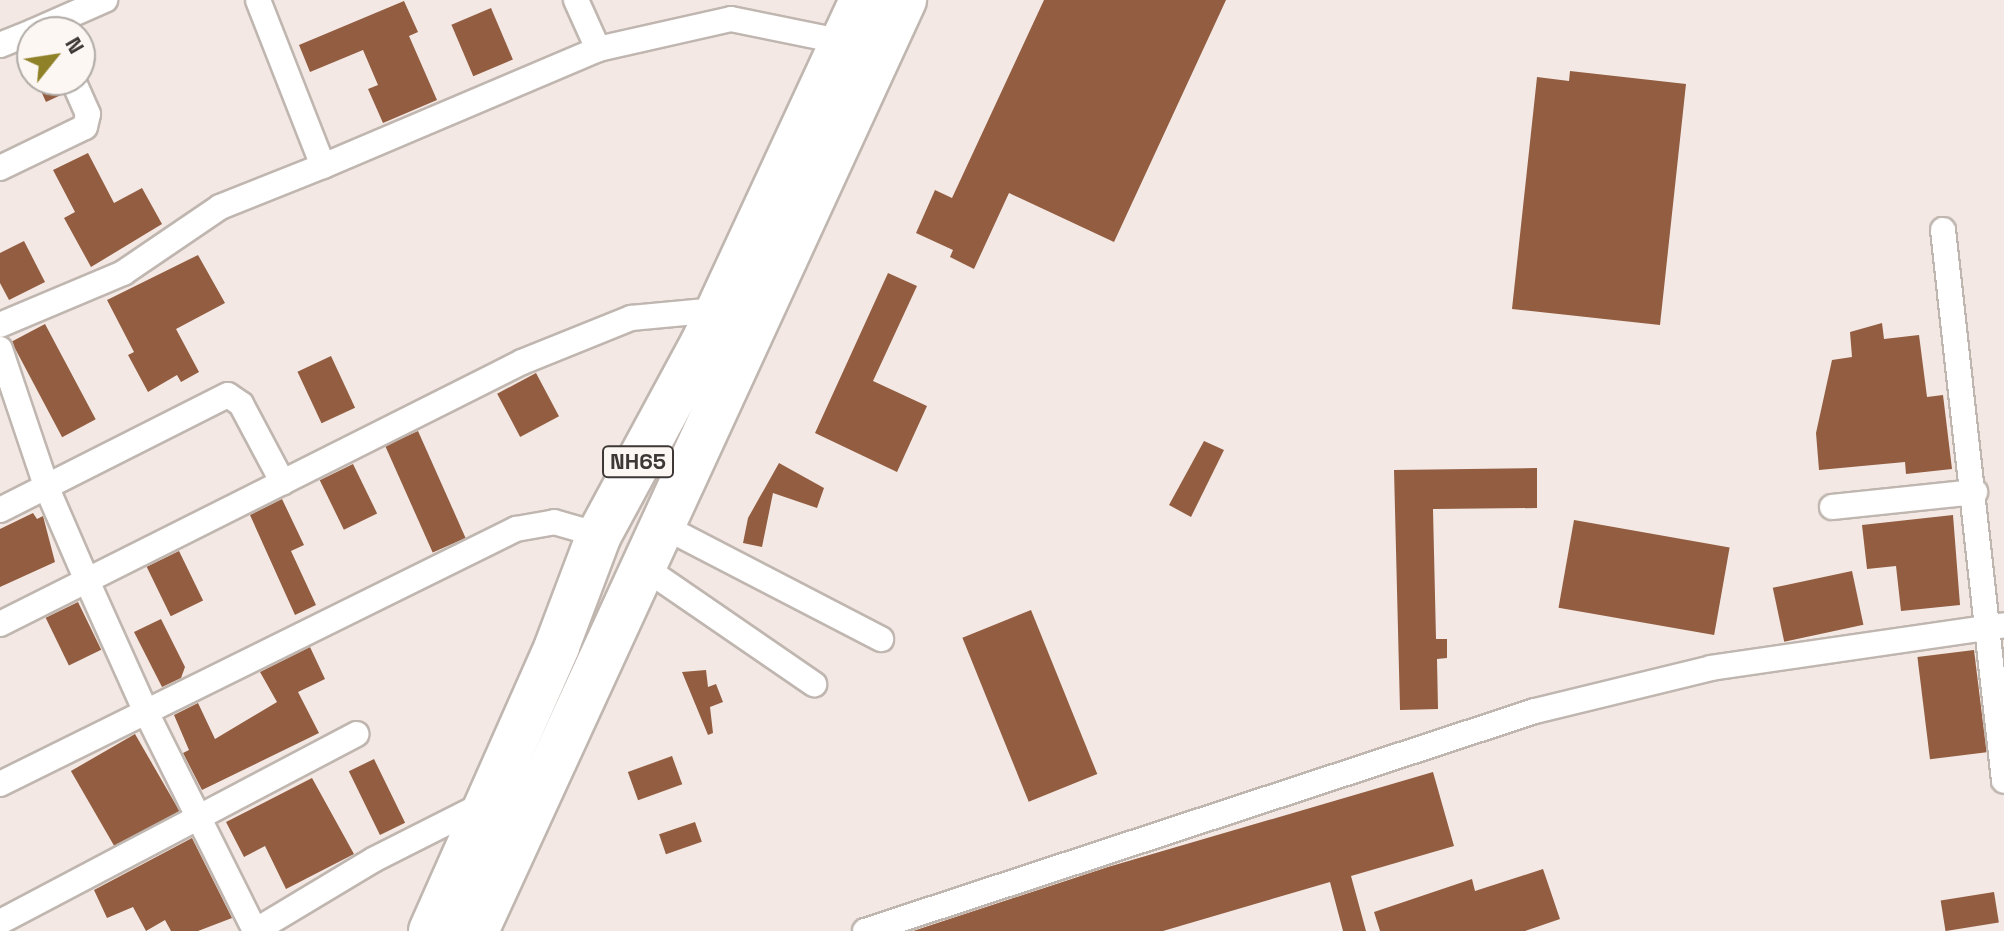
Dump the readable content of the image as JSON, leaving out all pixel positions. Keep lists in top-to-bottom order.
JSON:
{
  "streets": {
    "highway": ["NH65"]
  },
  "north": "top right"
}
